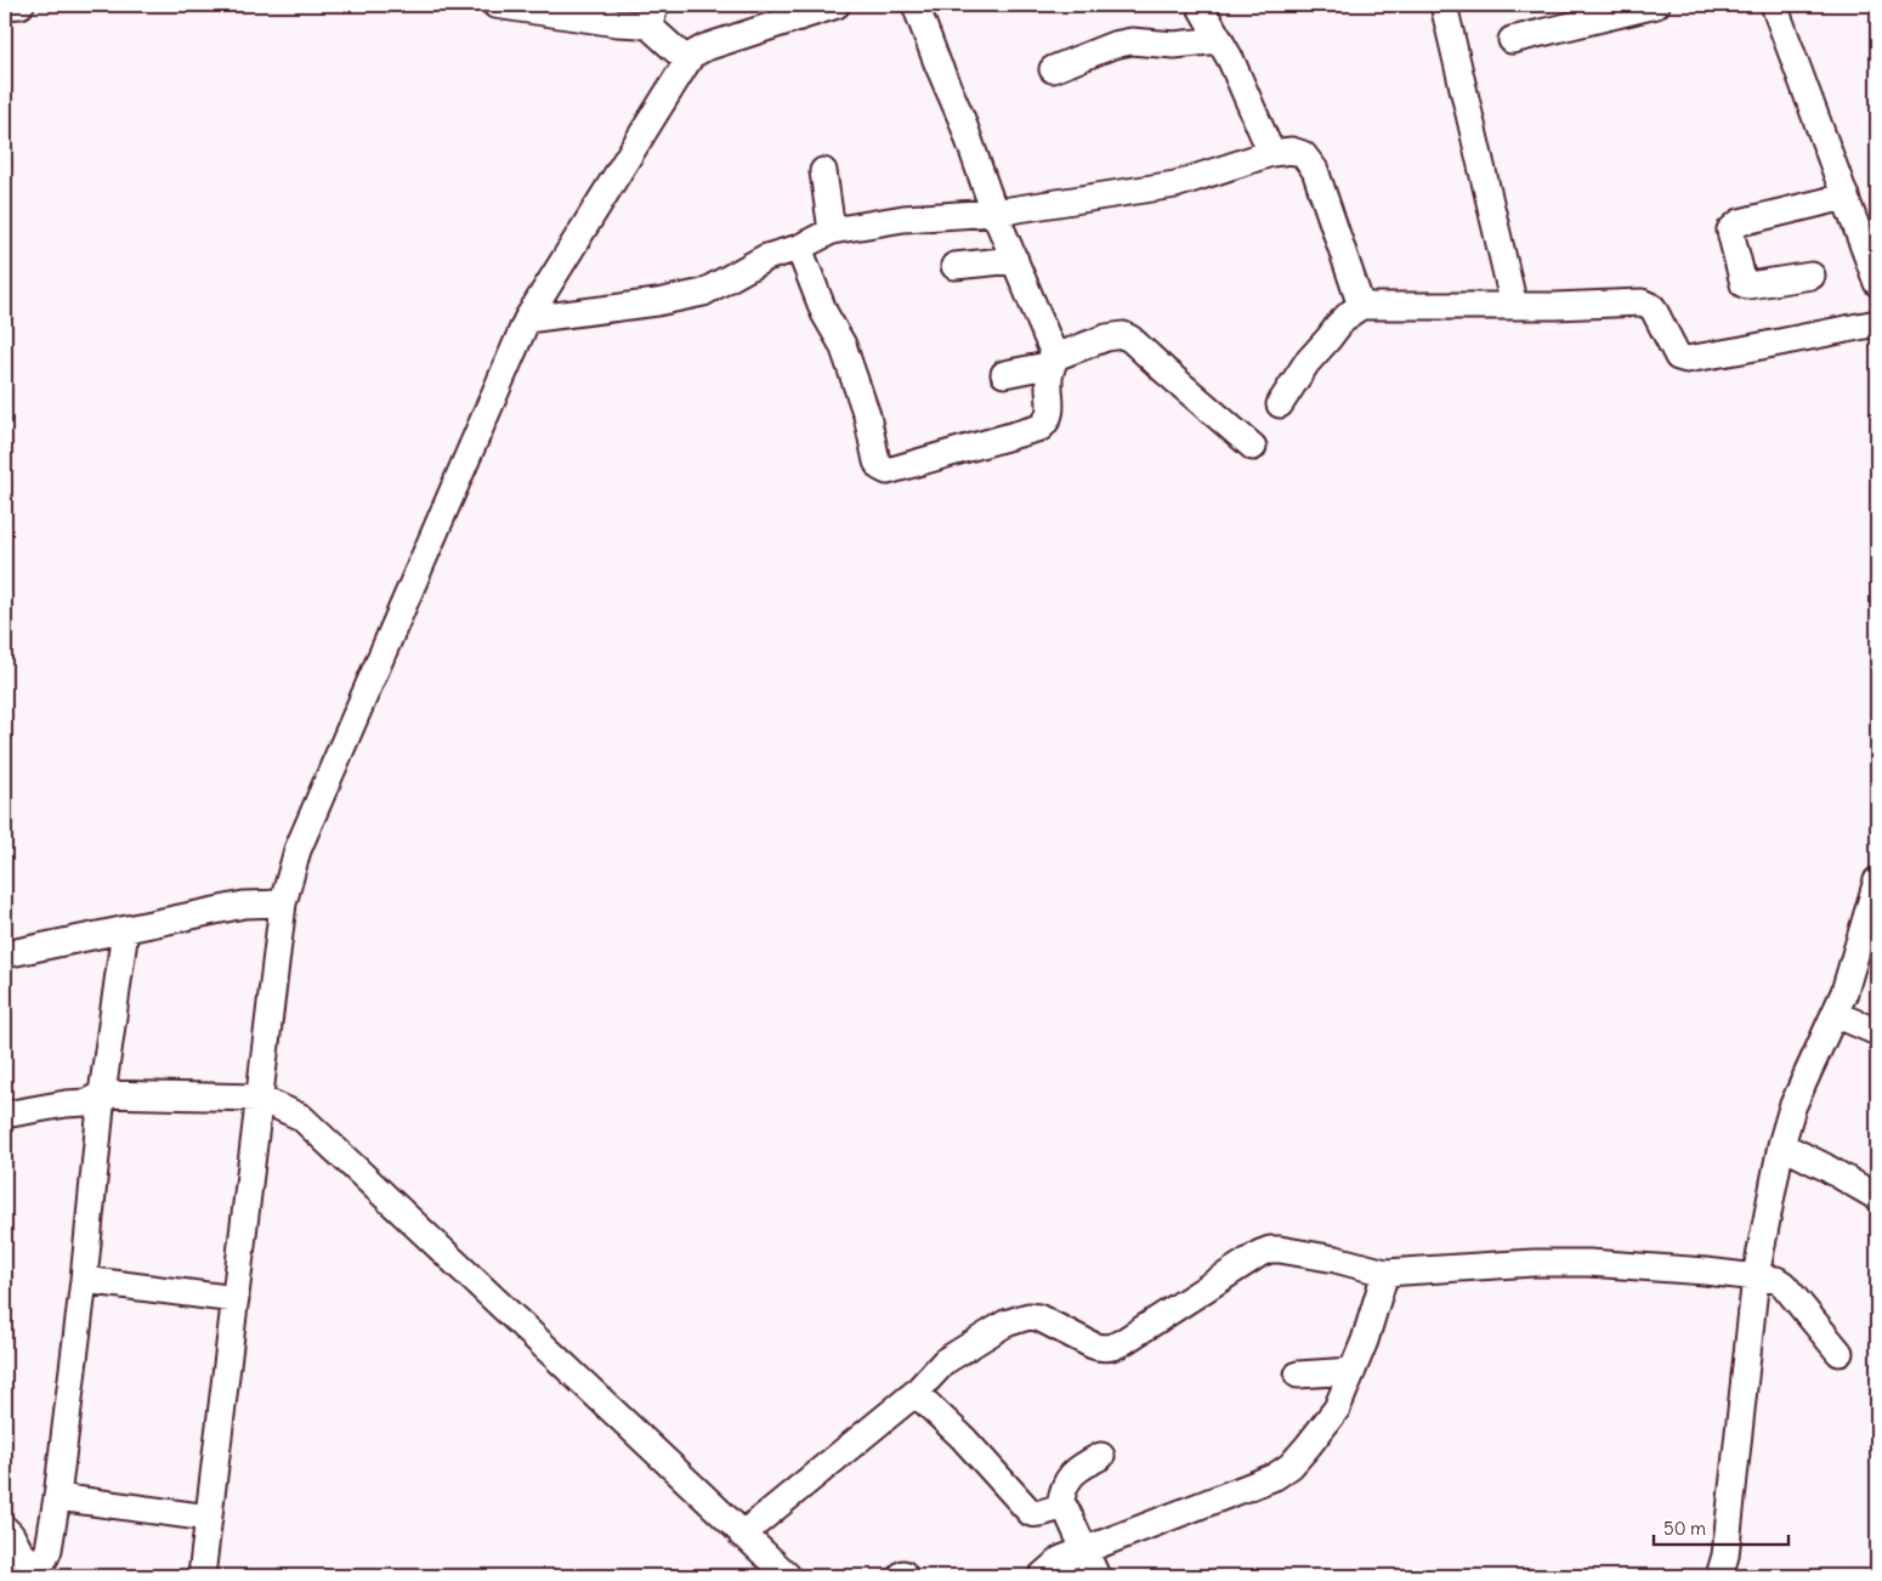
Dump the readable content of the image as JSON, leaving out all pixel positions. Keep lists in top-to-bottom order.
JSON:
{
  "scale_bar": "50 m"
}
